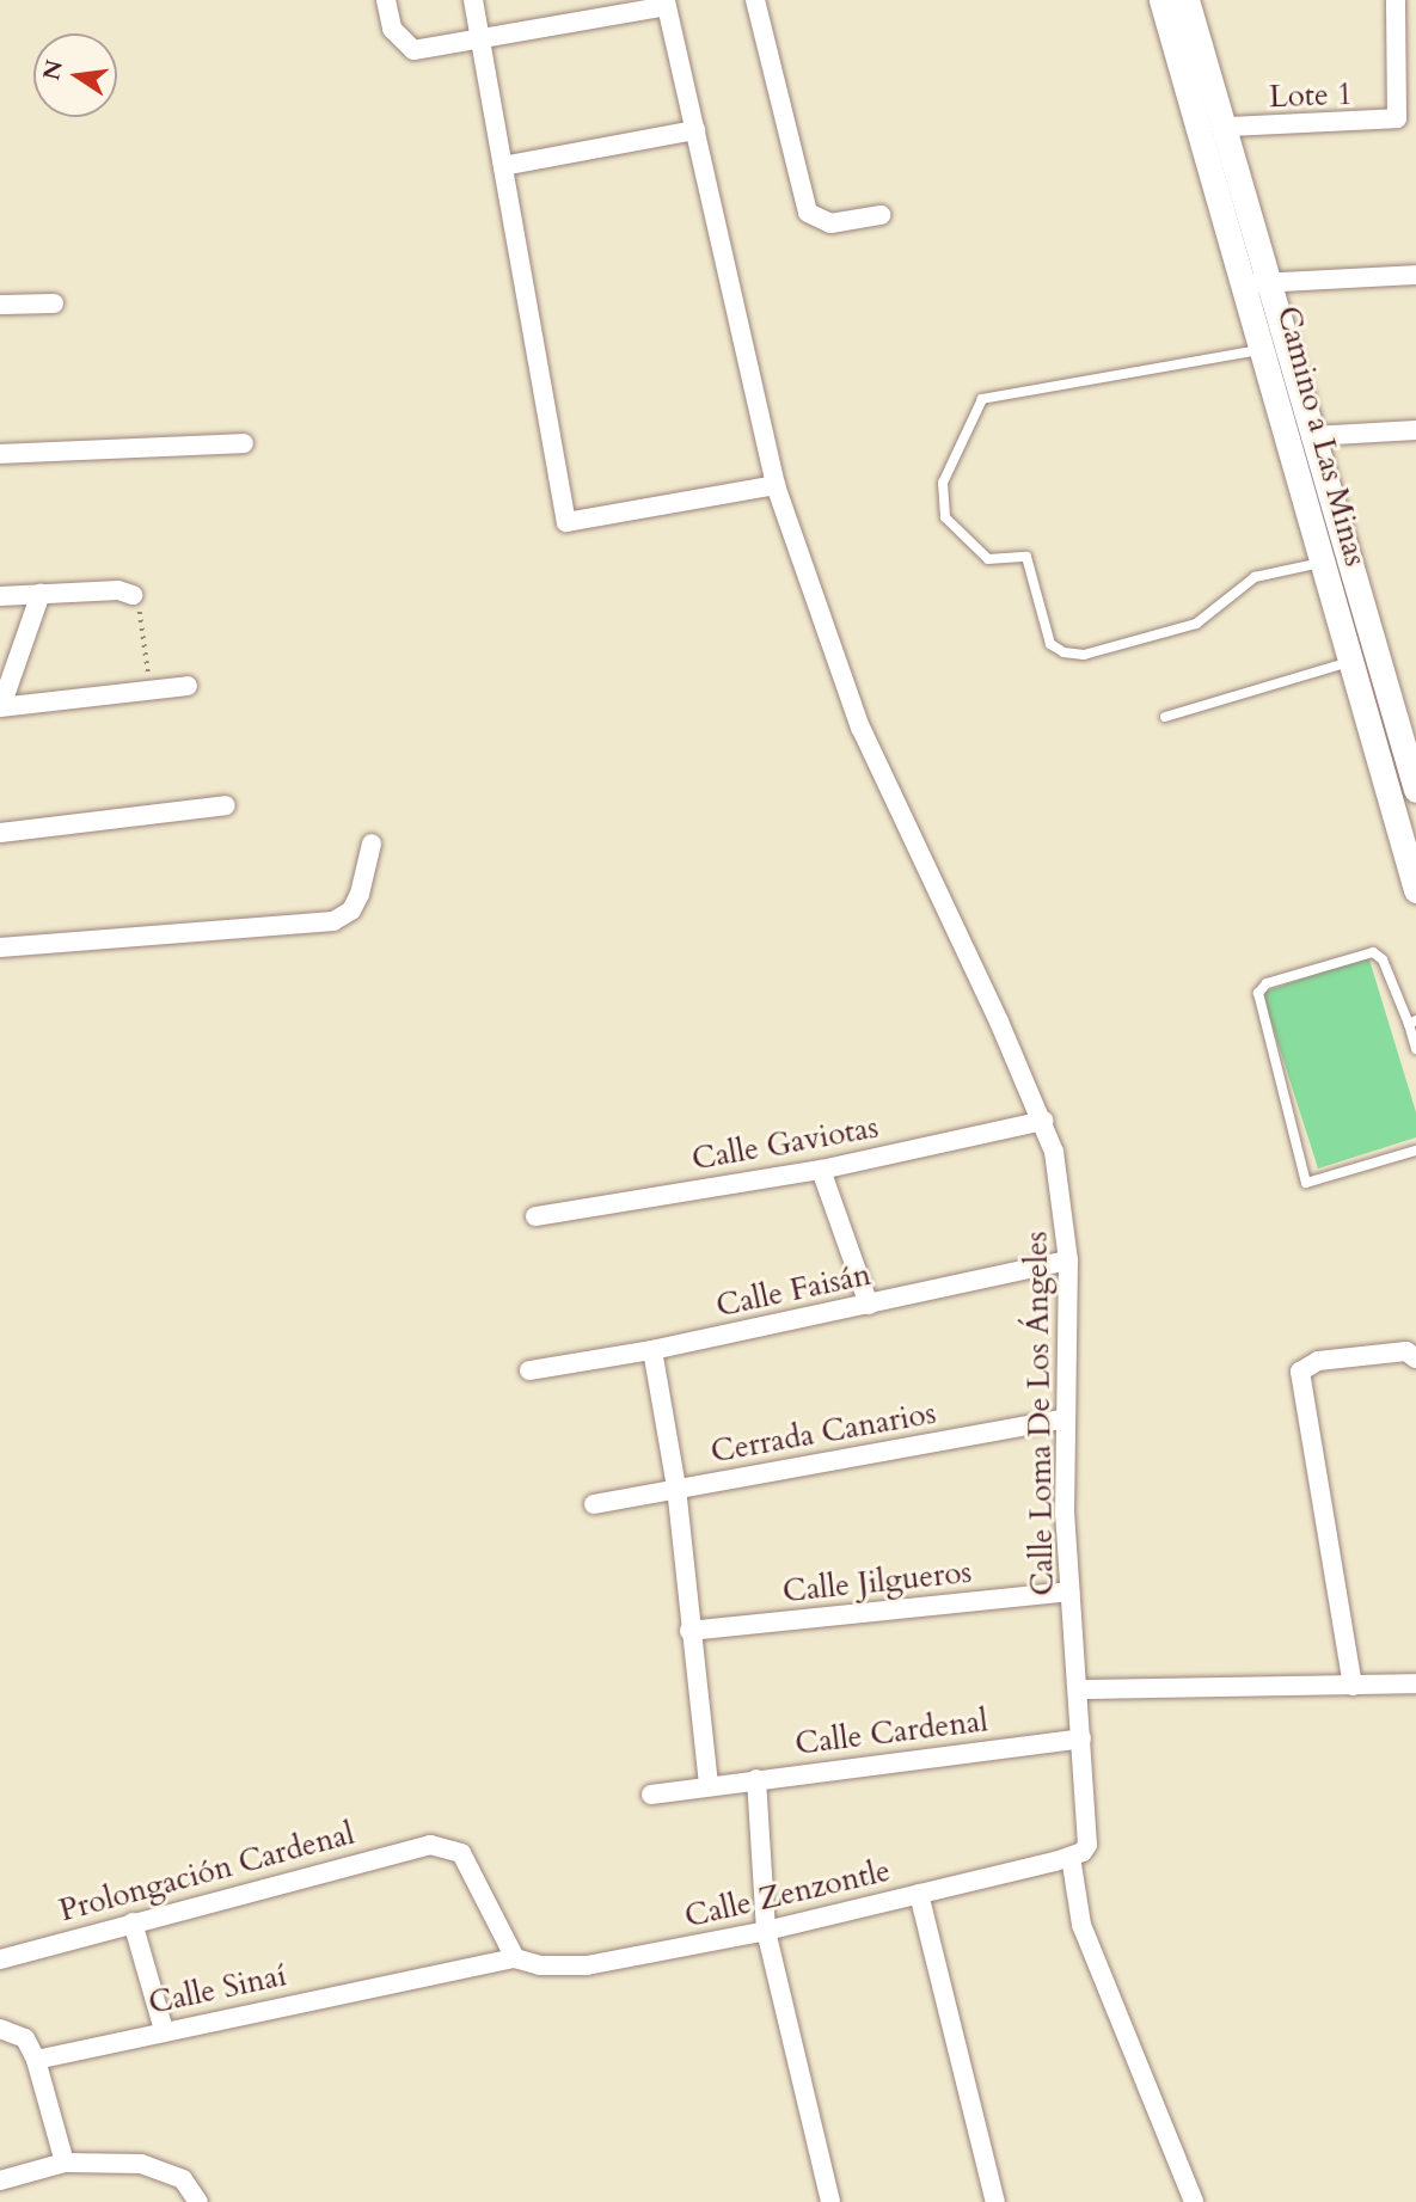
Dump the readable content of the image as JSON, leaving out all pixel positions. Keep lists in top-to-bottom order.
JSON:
{
  "streets": {
    "street": [
      "Lote 1",
      "Camino a Las Minas",
      "Calle Gaviotas",
      "Calle Faisán",
      "Calle Loma De Los Ángeles",
      "Cerrada Canarios",
      "Calle Jilgueros",
      "Calle Cardenal",
      "Prolongación Cardenal",
      "Calle Zenzontle",
      "Calle Sinaí"
    ]
  },
  "crossings": [
    ["Lote 1", "Camino a Las Minas"],
    ["Calle Gaviotas", "Calle Loma De Los Ángeles"],
    ["Calle Faisán", "Calle Loma De Los Ángeles"],
    ["Calle Loma De Los Ángeles", "Cerrada Canarios"],
    ["Calle Loma De Los Ángeles", "Calle Jilgueros"],
    ["Calle Loma De Los Ángeles", "Calle Cardenal"],
    ["Calle Loma De Los Ángeles", "Calle Zenzontle"],
    ["Prolongación Cardenal", "Calle Zenzontle"],
    ["Prolongación Cardenal", "Calle Sinaí"],
    ["Calle Zenzontle", "Calle Sinaí"]
  ],
  "north": "left"
}
